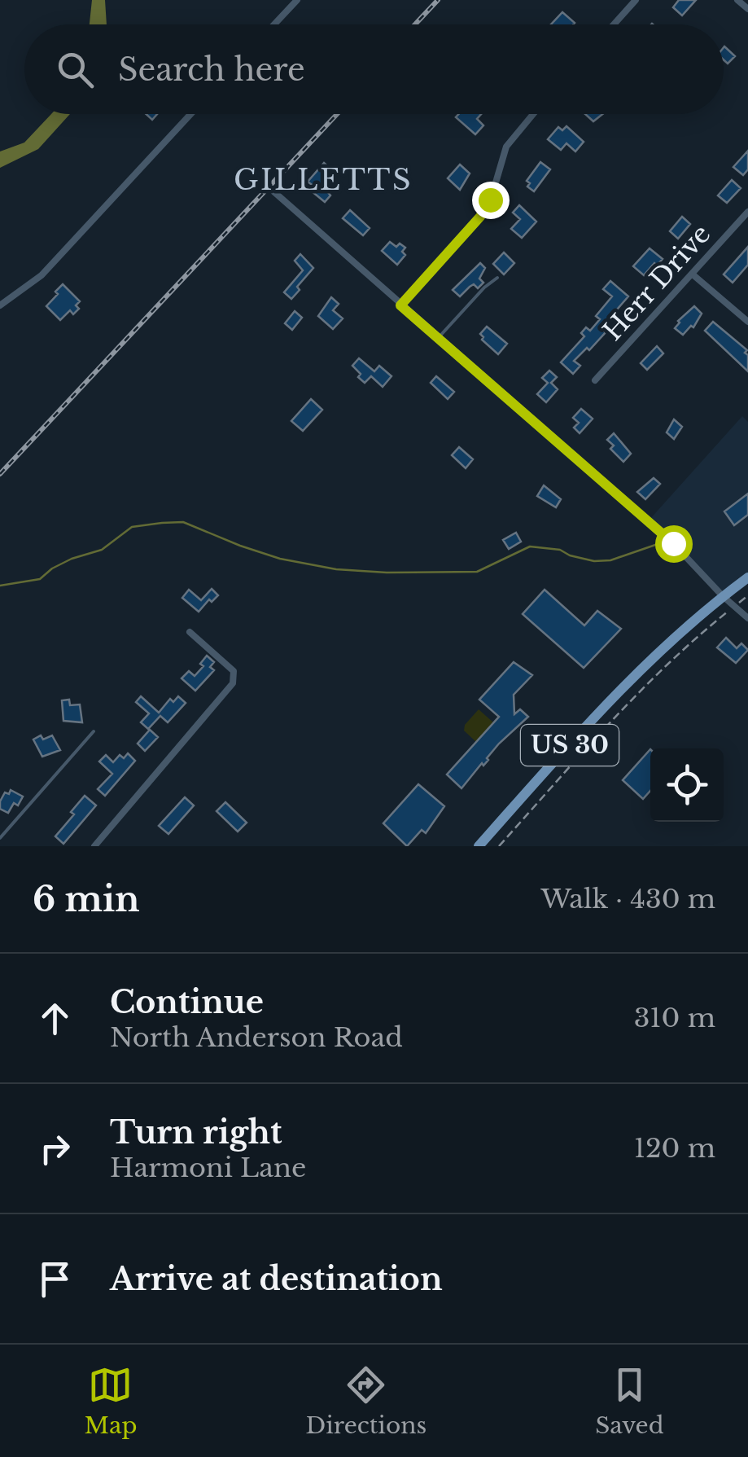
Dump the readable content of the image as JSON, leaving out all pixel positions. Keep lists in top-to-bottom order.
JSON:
{
  "streets": {
    "main road": ["US 30"],
    "street": ["Herr Drive"]
  },
  "districts": ["GILLETTS"],
  "page": {
    "search": "Search here",
    "heading": ["6 min", "Walk · 430 m"],
    "list": [
      ["Continue", "North Anderson Road", "310 m"],
      ["Turn right", "Harmoni Lane", "120 m"],
      "Arrive at destination"
    ],
    "nav": ["Map", "Directions", "Saved"]
  }
}
